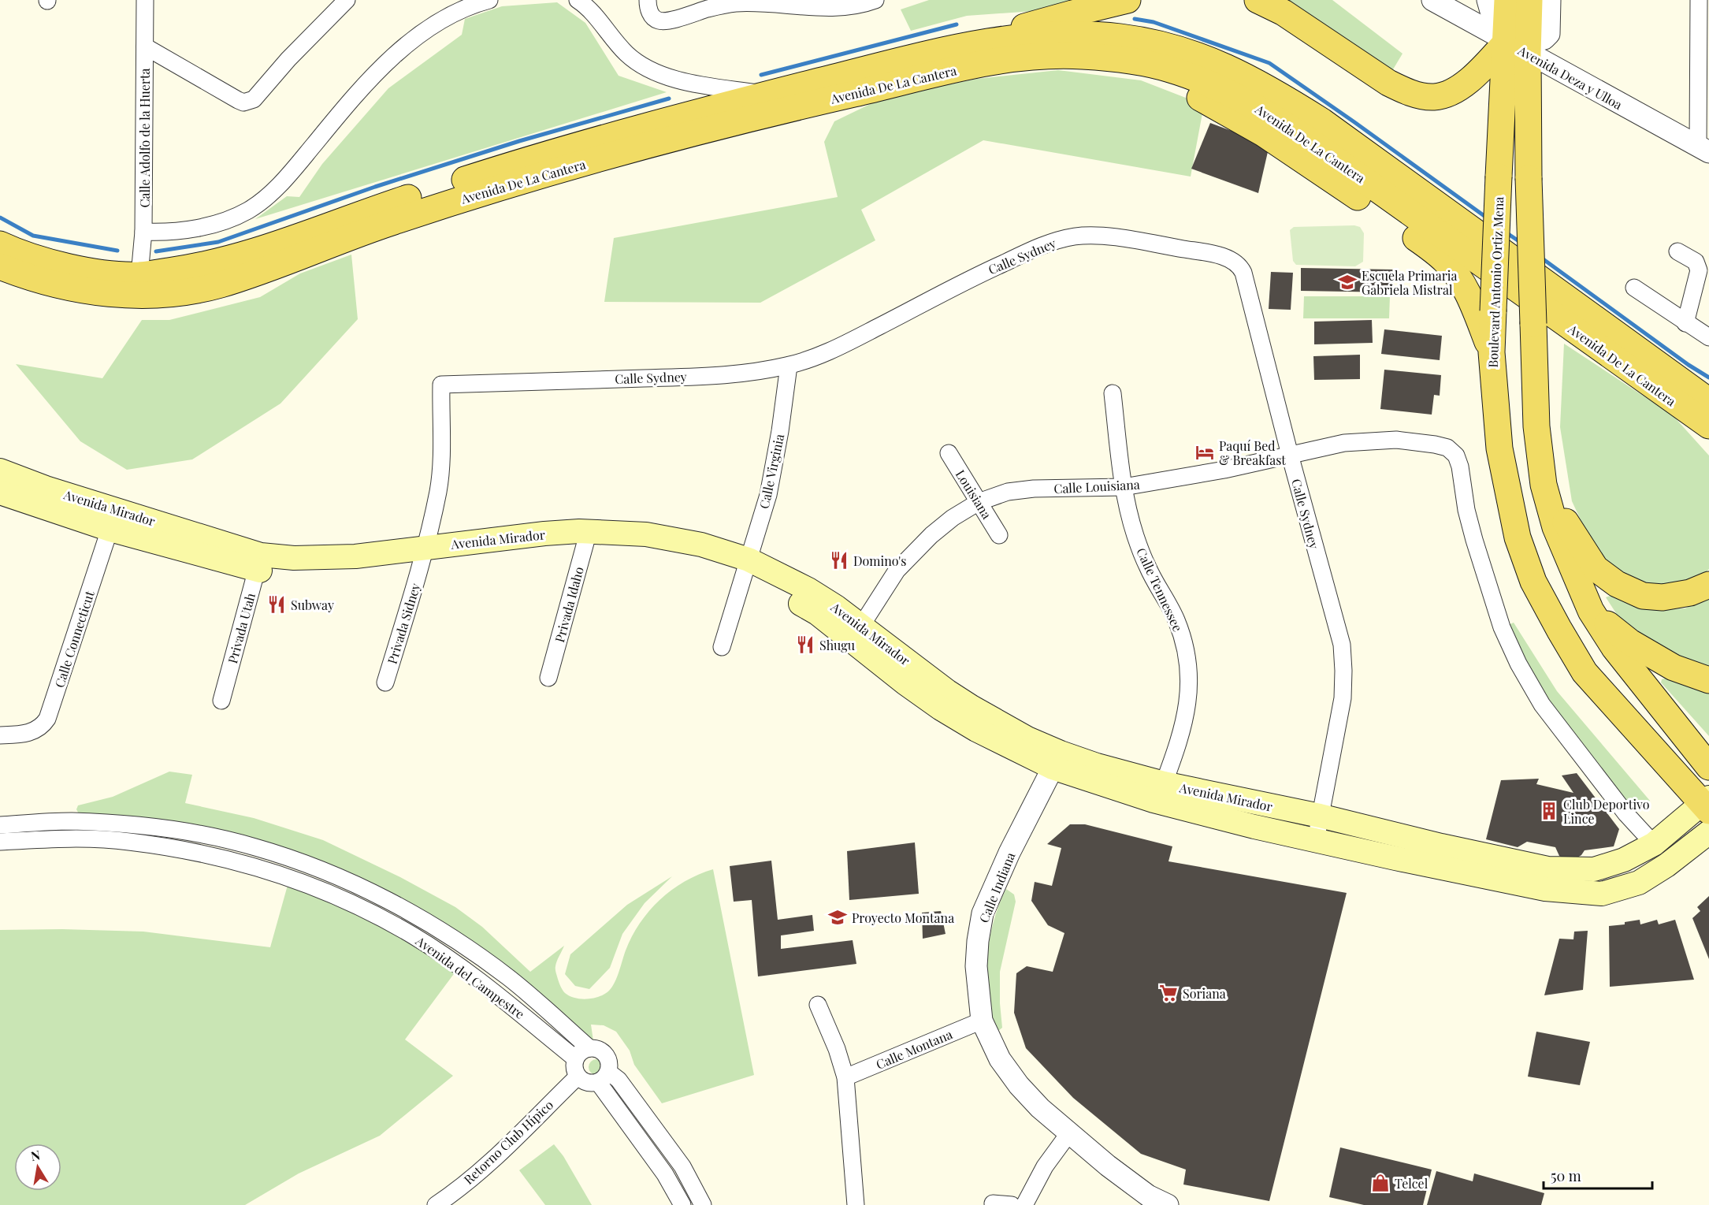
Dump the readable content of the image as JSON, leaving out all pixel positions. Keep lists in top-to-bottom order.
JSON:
{
  "streets": {
    "main road": ["Avenida De La Cantera", "Boulevard Antonio Ortiz Mena", "Avenida Mirador"],
    "street": [
      "Avenida Deza y Ulloa",
      "Calle Adolfo de la Huerta",
      "Calle Sydney",
      "Calle Virginia",
      "Calle Louisiana",
      "Louisiana",
      "Calle Tennessee",
      "Privada Idaho",
      "Privada Sidney",
      "Privada Utah",
      "Calle Connecticut",
      "Calle Indiana",
      "Avenida del Campestre",
      "Calle Montana",
      "Retorno Club Hípico"
    ]
  },
  "crossings": [
    ["Avenida Deza y Ulloa", "Boulevard Antonio Ortiz Mena"],
    ["Avenida De La Cantera", "Calle Adolfo de la Huerta"],
    ["Calle Sydney", "Calle Virginia"],
    ["Calle Sydney", "Calle Louisiana"],
    ["Calle Sydney", "Avenida Mirador"],
    ["Calle Sydney", "Privada Sidney"],
    ["Boulevard Antonio Ortiz Mena", "Avenida Mirador"],
    ["Calle Virginia", "Avenida Mirador"],
    ["Calle Louisiana", "Louisiana"],
    ["Calle Louisiana", "Avenida Mirador"],
    ["Calle Louisiana", "Calle Tennessee"],
    ["Avenida Mirador", "Calle Tennessee"],
    ["Avenida Mirador", "Privada Idaho"],
    ["Avenida Mirador", "Privada Sidney"],
    ["Avenida Mirador", "Privada Utah"],
    ["Avenida Mirador", "Calle Connecticut"],
    ["Avenida Mirador", "Calle Indiana"],
    ["Calle Indiana", "Calle Montana"],
    ["Avenida del Campestre", "Retorno Club Hípico"]
  ],
  "places": {
    "school or university": ["Escuela Primaria Gabriela Mistral", "Proyecto Montana"],
    "hotel": ["Paquí Bed & Breakfast"],
    "restaurant": ["Domino's", "Subway", "Shugu"],
    "building": ["Club Deportivo Lince"],
    "supermarket": ["Soriana"],
    "shop": ["Telcel"]
  },
  "scale_bar": "50 m",
  "north": "top"
}
